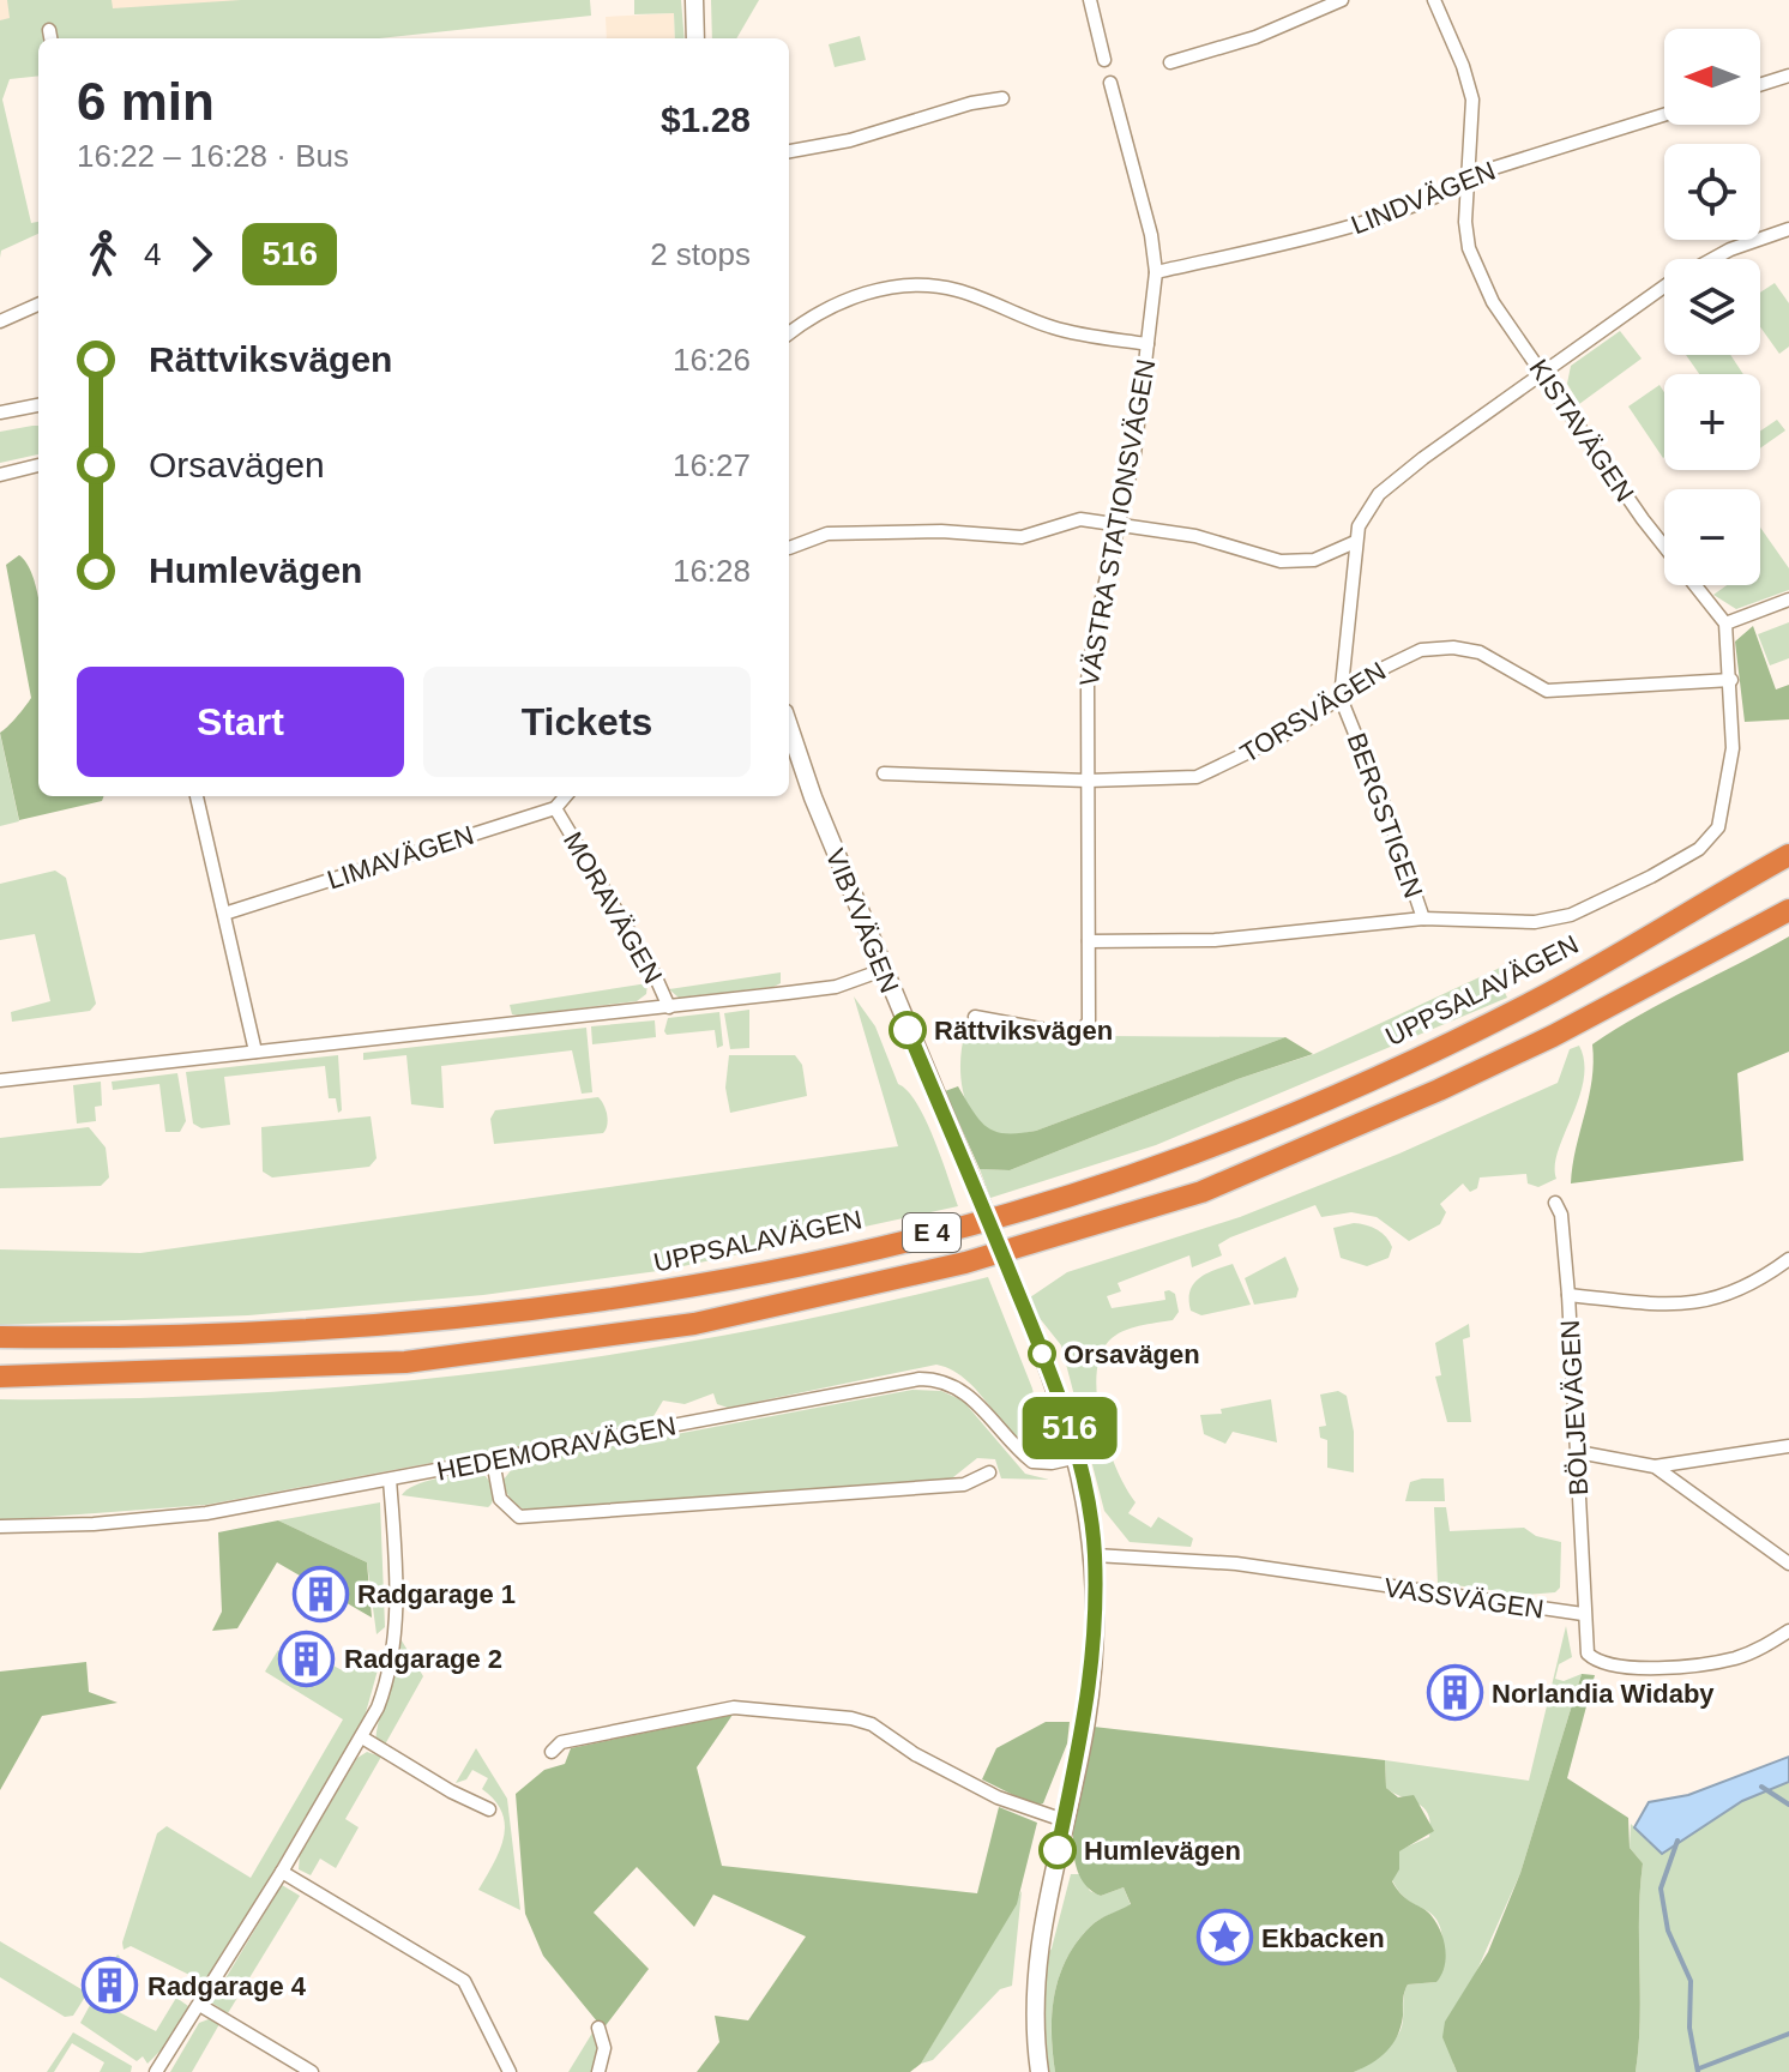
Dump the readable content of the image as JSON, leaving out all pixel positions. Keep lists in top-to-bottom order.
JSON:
{
  "streets": {
    "highway": ["UPPSALAVÄGEN", "E 4"],
    "street": [
      "LINDVÄGEN",
      "KISTAVÄGEN",
      "VÄSTRA STATIONSVÄGEN",
      "TORSVÄGEN",
      "BERGSTIGEN",
      "LIMAVÄGEN",
      "MORAVÄGEN",
      "VIBYVÄGEN",
      "BÖLJEVÄGEN",
      "HEDEMORAVÄGEN",
      "VASSVÄGEN"
    ]
  },
  "crossings": [
    ["LINDVÄGEN", "KISTAVÄGEN"],
    ["LINDVÄGEN", "VÄSTRA STATIONSVÄGEN"],
    ["VÄSTRA STATIONSVÄGEN", "TORSVÄGEN"],
    ["TORSVÄGEN", "BERGSTIGEN"],
    ["LIMAVÄGEN", "MORAVÄGEN"],
    ["VIBYVÄGEN", "HEDEMORAVÄGEN"],
    ["VIBYVÄGEN", "VASSVÄGEN"],
    ["BÖLJEVÄGEN", "VASSVÄGEN"]
  ],
  "places": {
    "other": ["Rättviksvägen", "Orsavägen", "Humlevägen"],
    "building": [
      "Radgarage 1",
      "Radgarage 2",
      "Norlandia Widaby",
      "Radgarage 4"
    ],
    "place": ["Ekbacken"]
  },
  "lines": ["bus line 516"],
  "north": "left",
  "page": {
    "on_map": "516",
    "map_buttons": ["+", "−"],
    "heading": ["6 min", "16:22 – 16:28 · Bus", "$1.28"],
    "legs": ["4", "516", "2 stops"],
    "list": [
      {
        "name": "Rättviksvägen",
        "value": "16:26"
      },
      {
        "name": "Orsavägen",
        "value": "16:27"
      },
      {
        "name": "Humlevägen",
        "value": "16:28"
      }
    ],
    "buttons": ["Start", "Tickets"]
  }
}
